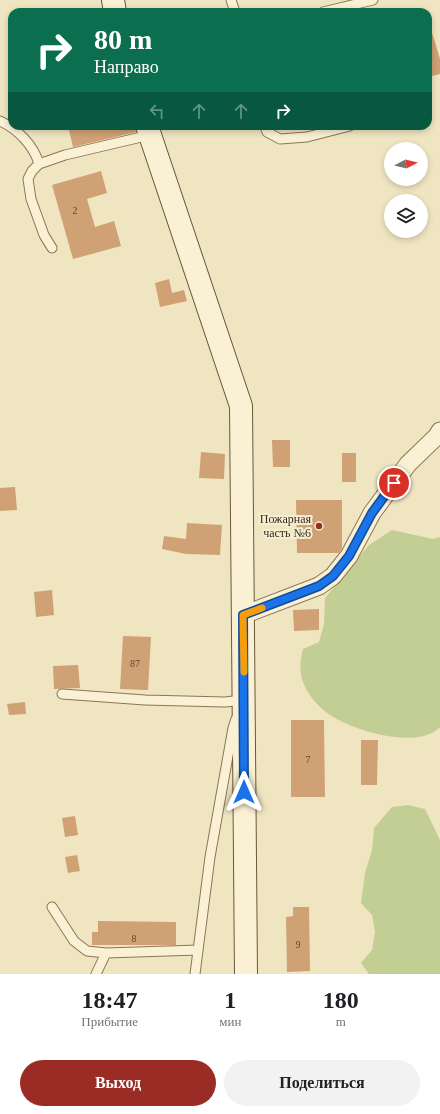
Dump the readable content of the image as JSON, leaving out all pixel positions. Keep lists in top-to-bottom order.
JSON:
{
  "places": ["Пожарная часть №6"],
  "house_numbers": [
    "2",
    "87",
    "7",
    "8",
    "9"
  ],
  "north": "right",
  "page": {
    "turn": ["80 m", "Направо"],
    "eta": [
      "18:47",
      "Прибытие",
      "1",
      "мин",
      "180",
      "m"
    ],
    "buttons": ["Выход", "Поделиться"]
  }
}
